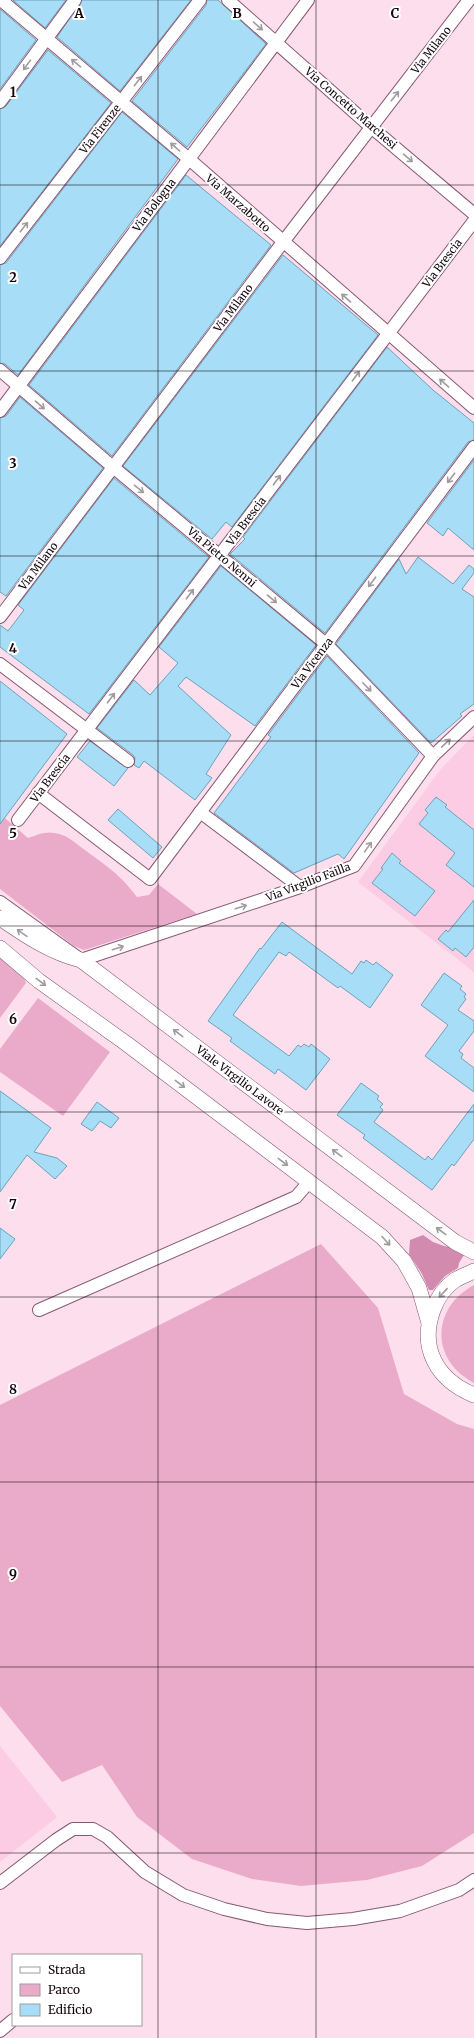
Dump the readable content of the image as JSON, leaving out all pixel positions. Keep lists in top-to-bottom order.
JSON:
{
  "streets": {
    "street": [
      "Via Milano",
      "Via Concetto Marchesi",
      "Via Firenze",
      "Via Marzabotto",
      "Via Bologna",
      "Via Brescia",
      "Via Pietro Nenni",
      "Via Vicenza",
      "Via Virgilio Failla",
      "Viale Virgilio Lavore"
    ]
  },
  "crossings": [
    ["Via Milano", "Via Concetto Marchesi"],
    ["Via Milano", "Via Marzabotto"],
    ["Via Milano", "Via Pietro Nenni"],
    ["Via Concetto Marchesi", "Via Bologna"],
    ["Via Firenze", "Via Marzabotto"],
    ["Via Marzabotto", "Via Bologna"],
    ["Via Marzabotto", "Via Brescia"],
    ["Via Bologna", "Via Pietro Nenni"],
    ["Via Brescia", "Via Pietro Nenni"],
    ["Via Brescia", "Via Vicenza"],
    ["Via Pietro Nenni", "Via Vicenza"],
    ["Via Pietro Nenni", "Via Virgilio Failla"],
    ["Via Virgilio Failla", "Viale Virgilio Lavore"]
  ],
  "one_way": [
    "Via Concetto Marchesi",
    "Via Marzabotto",
    "Via Brescia",
    "Via Pietro Nenni",
    "Via Vicenza",
    "Via Virgilio Failla"
  ],
  "legend": ["Strada", "Parco", "Edificio"],
  "grid": {
    "columns": ["A", "B", "C"],
    "rows": [
      "1",
      "2",
      "3",
      "4",
      "5",
      "6",
      "7",
      "8",
      "9"
    ]
  }
}
